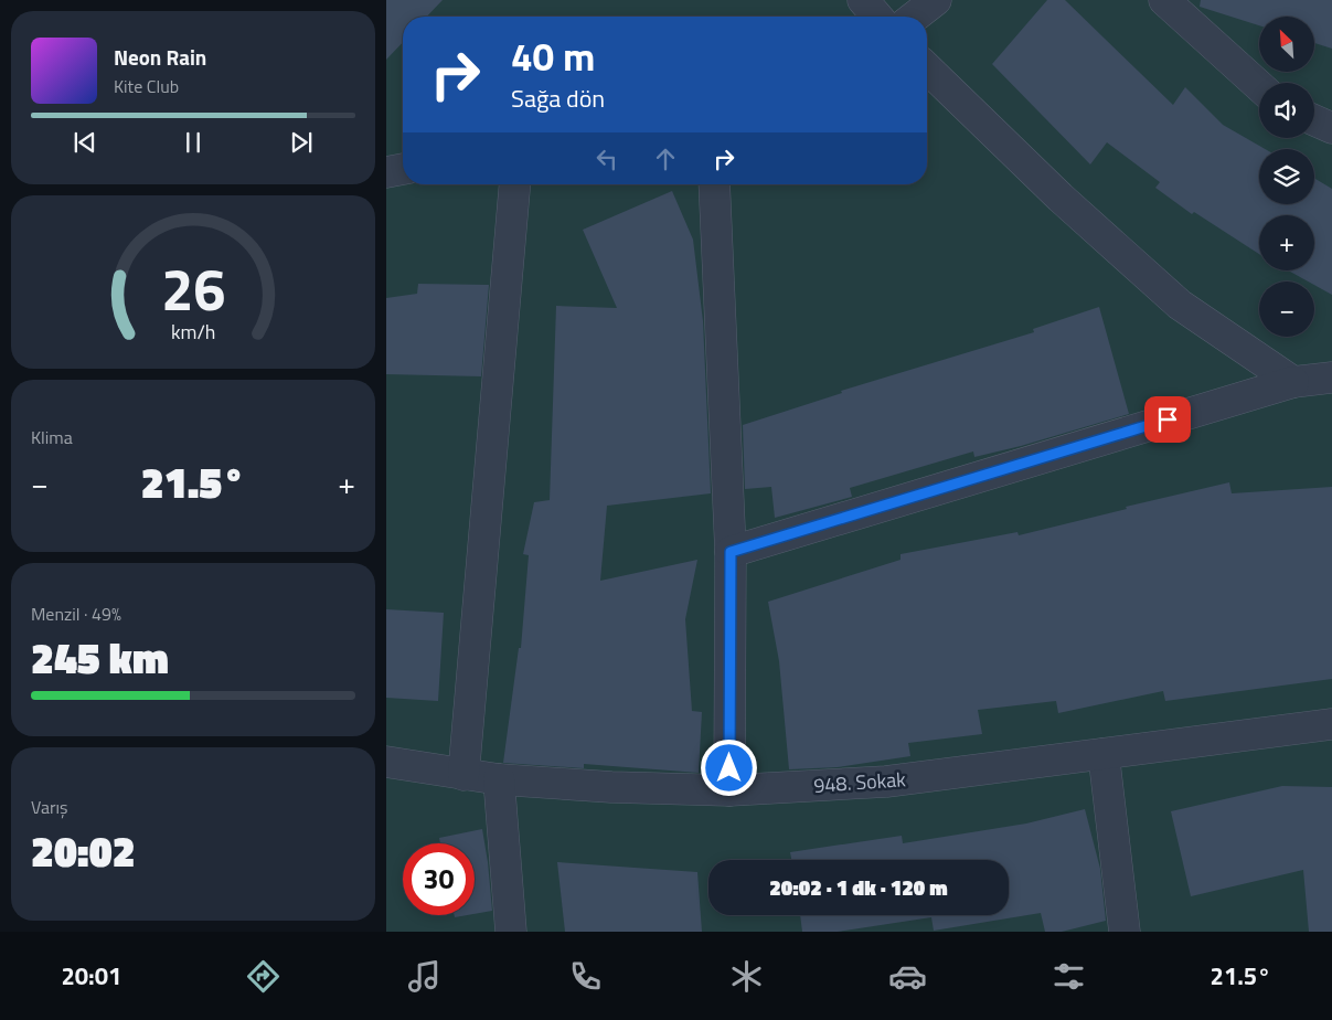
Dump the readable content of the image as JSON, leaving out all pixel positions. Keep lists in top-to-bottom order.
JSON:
{
  "streets": {
    "street": ["948. Sokak"]
  },
  "north": "top left",
  "page": {
    "map_buttons": ["+", "−"],
    "turn": ["40 m", "Sağa dön"],
    "song": ["Neon Rain", "Kite Club"],
    "tile": [
      "Klima",
      ["Menzil · 49%", "245 km"],
      ["Varış", "20:02"]
    ],
    "heat": ["−", "21.5°", "+"],
    "limit": "30",
    "trip": "20:02 · 1 dk · 120 m",
    "tabs": ["20:01", "21.5°"],
    "gauge": ["26", "km/h"]
  }
}
